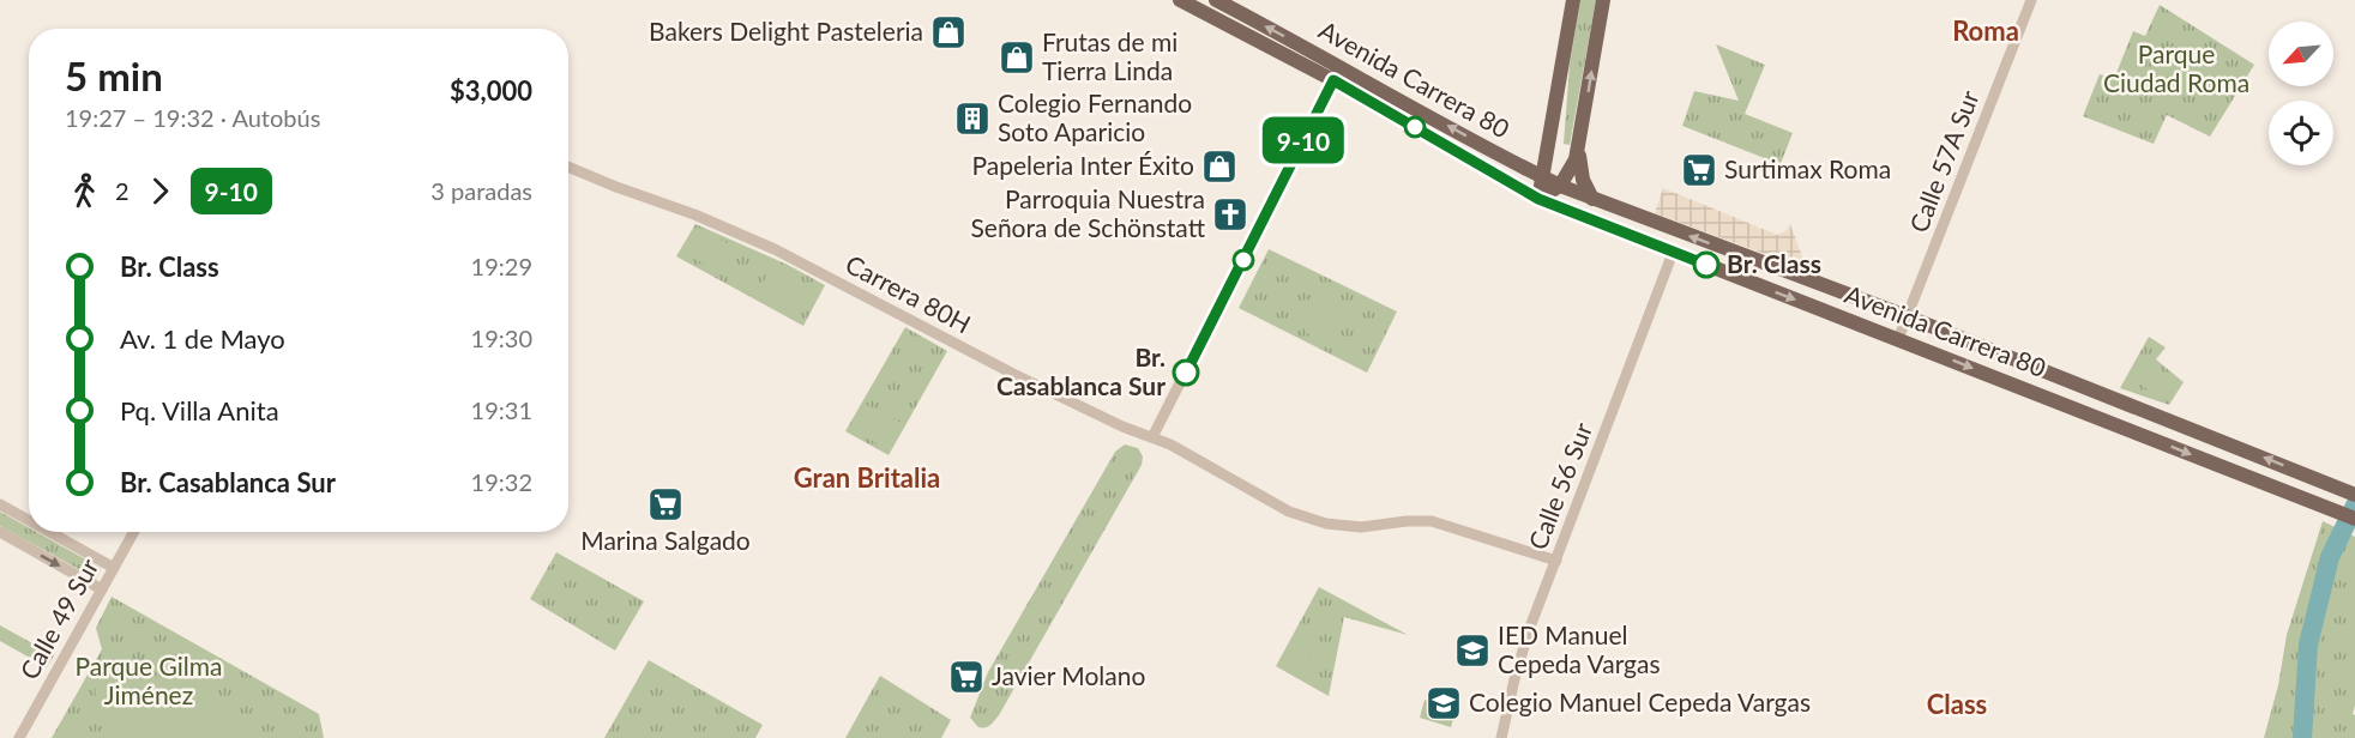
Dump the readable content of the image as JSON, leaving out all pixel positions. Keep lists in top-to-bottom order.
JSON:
{
  "streets": {
    "main road": ["Avenida Carrera 80"],
    "street": [
      "Calle 57A Sur",
      "Carrera 80H",
      "Calle 56 Sur",
      "Calle 49 Sur"
    ]
  },
  "crossings": [
    ["Avenida Carrera 80", "Calle 57A Sur"],
    ["Avenida Carrera 80", "Calle 56 Sur"],
    ["Carrera 80H", "Calle 56 Sur"]
  ],
  "districts": ["Roma", "Gran Britalia", "Class"],
  "parks": ["Parque Ciudad Roma", "Parque Gilma Jiménez"],
  "places": {
    "shop": ["Bakers Delight Pasteleria", "Frutas de mi Tierra Linda", "Papeleria Inter Éxito"],
    "building": ["Colegio Fernando Soto Aparicio"],
    "supermarket": ["Surtimax Roma", "Marina Salgado", "Javier Molano"],
    "church": ["Parroquia Nuestra Señora de Schönstatt"],
    "other": ["Br. Class", "Br. Casablanca Sur"],
    "school or university": ["IED Manuel Cepeda Vargas", "Colegio Manuel Cepeda Vargas"]
  },
  "lines": ["bus line 9-10"],
  "north": "bottom left",
  "page": {
    "on_map": "9-10",
    "heading": ["5 min", "19:27 – 19:32 · Autobús", "$3,000"],
    "legs": ["2", "9-10", "3 paradas"],
    "list": [
      {
        "name": "Br. Class",
        "value": "19:29"
      },
      {
        "name": "Av. 1 de Mayo",
        "value": "19:30"
      },
      {
        "name": "Pq. Villa Anita",
        "value": "19:31"
      },
      {
        "name": "Br. Casablanca Sur",
        "value": "19:32"
      }
    ]
  }
}
